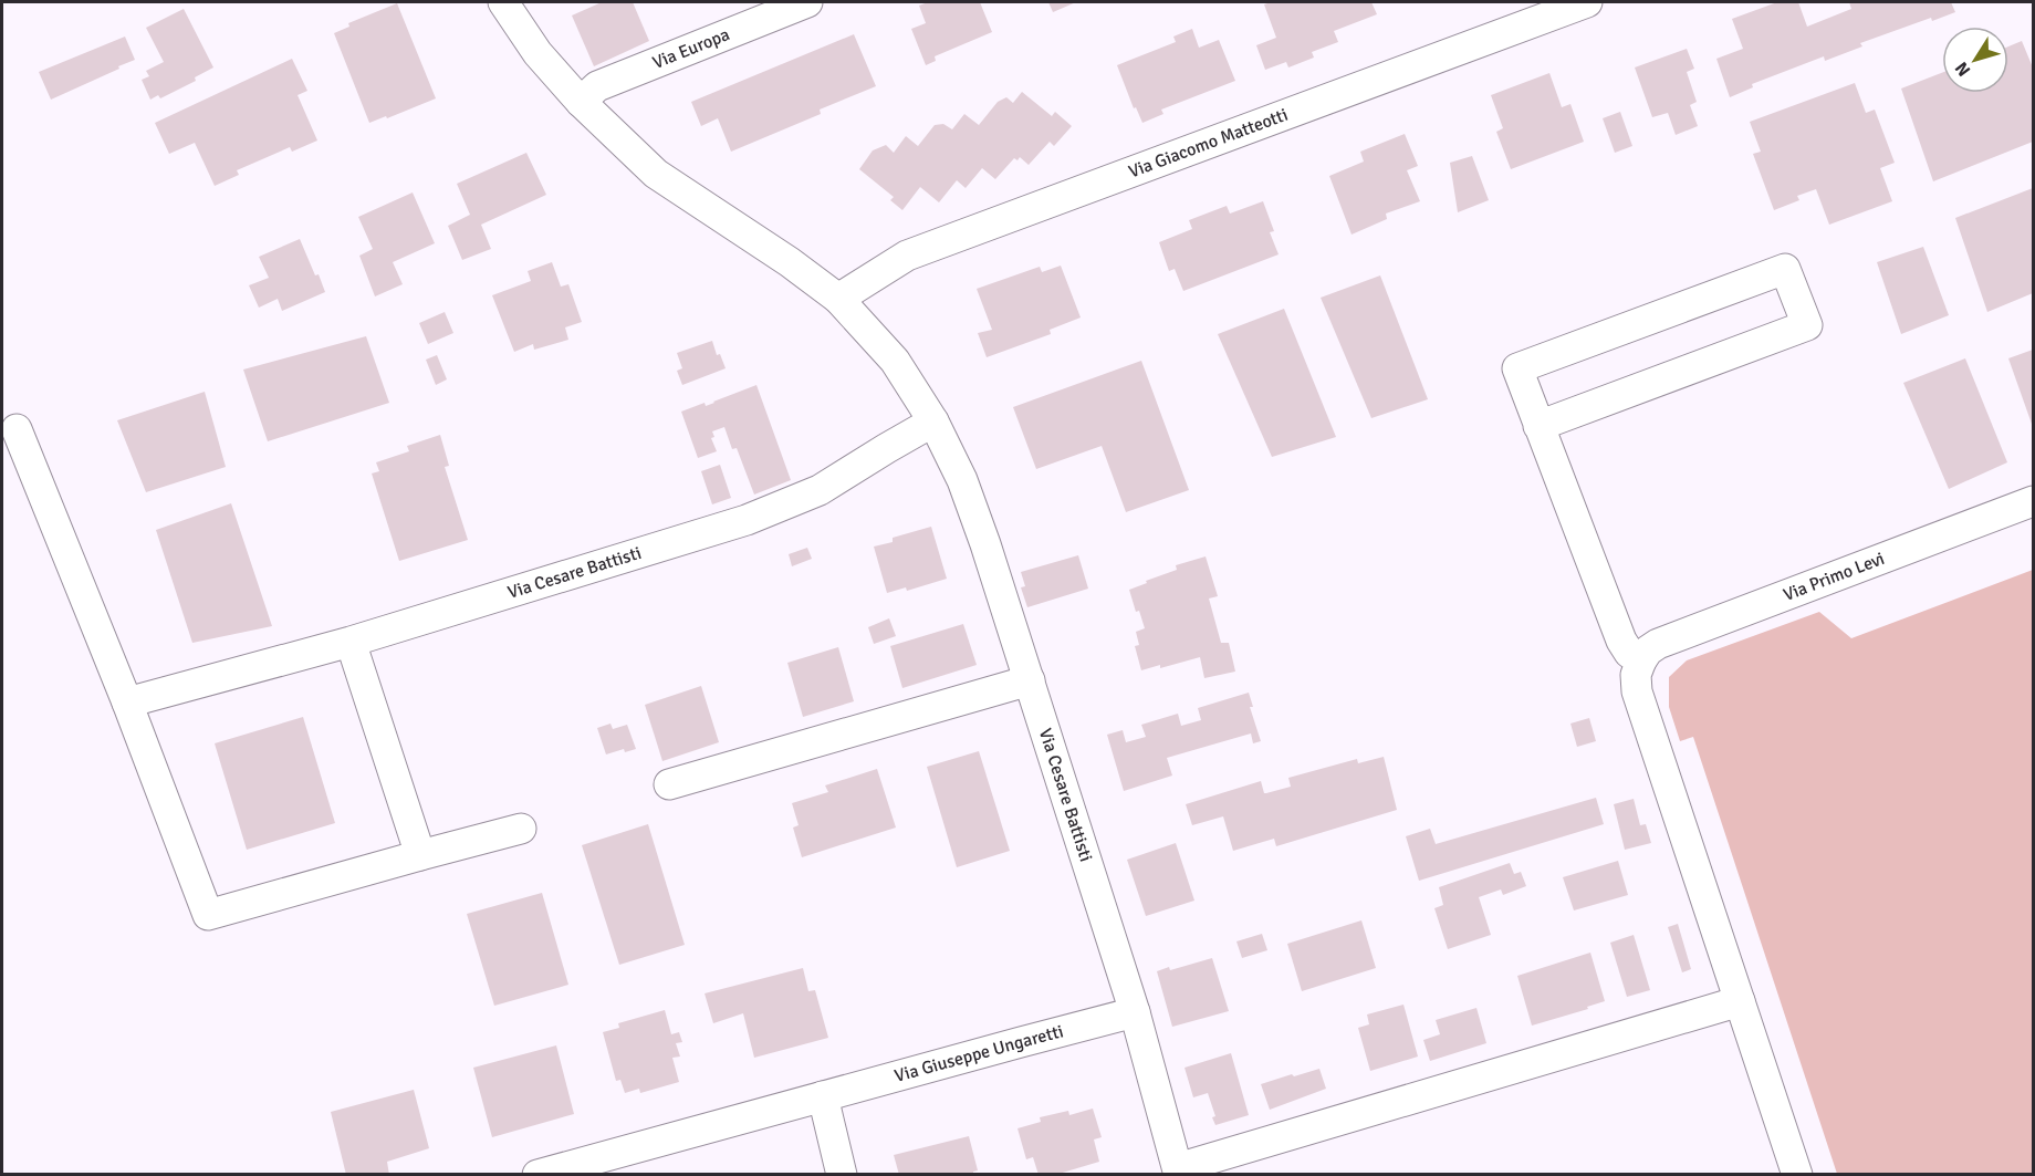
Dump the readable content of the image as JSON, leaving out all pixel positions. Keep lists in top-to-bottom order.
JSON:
{
  "streets": {
    "street": [
      "Via Europa",
      "Via Giacomo Matteotti",
      "Via Cesare Battisti",
      "Via Primo Levi",
      "Via Giuseppe Ungaretti"
    ]
  },
  "crossings": [
    ["Via Europa", "Via Cesare Battisti"],
    ["Via Giacomo Matteotti", "Via Cesare Battisti"],
    ["Via Cesare Battisti", "Via Giuseppe Ungaretti"]
  ],
  "north": "bottom left"
}
